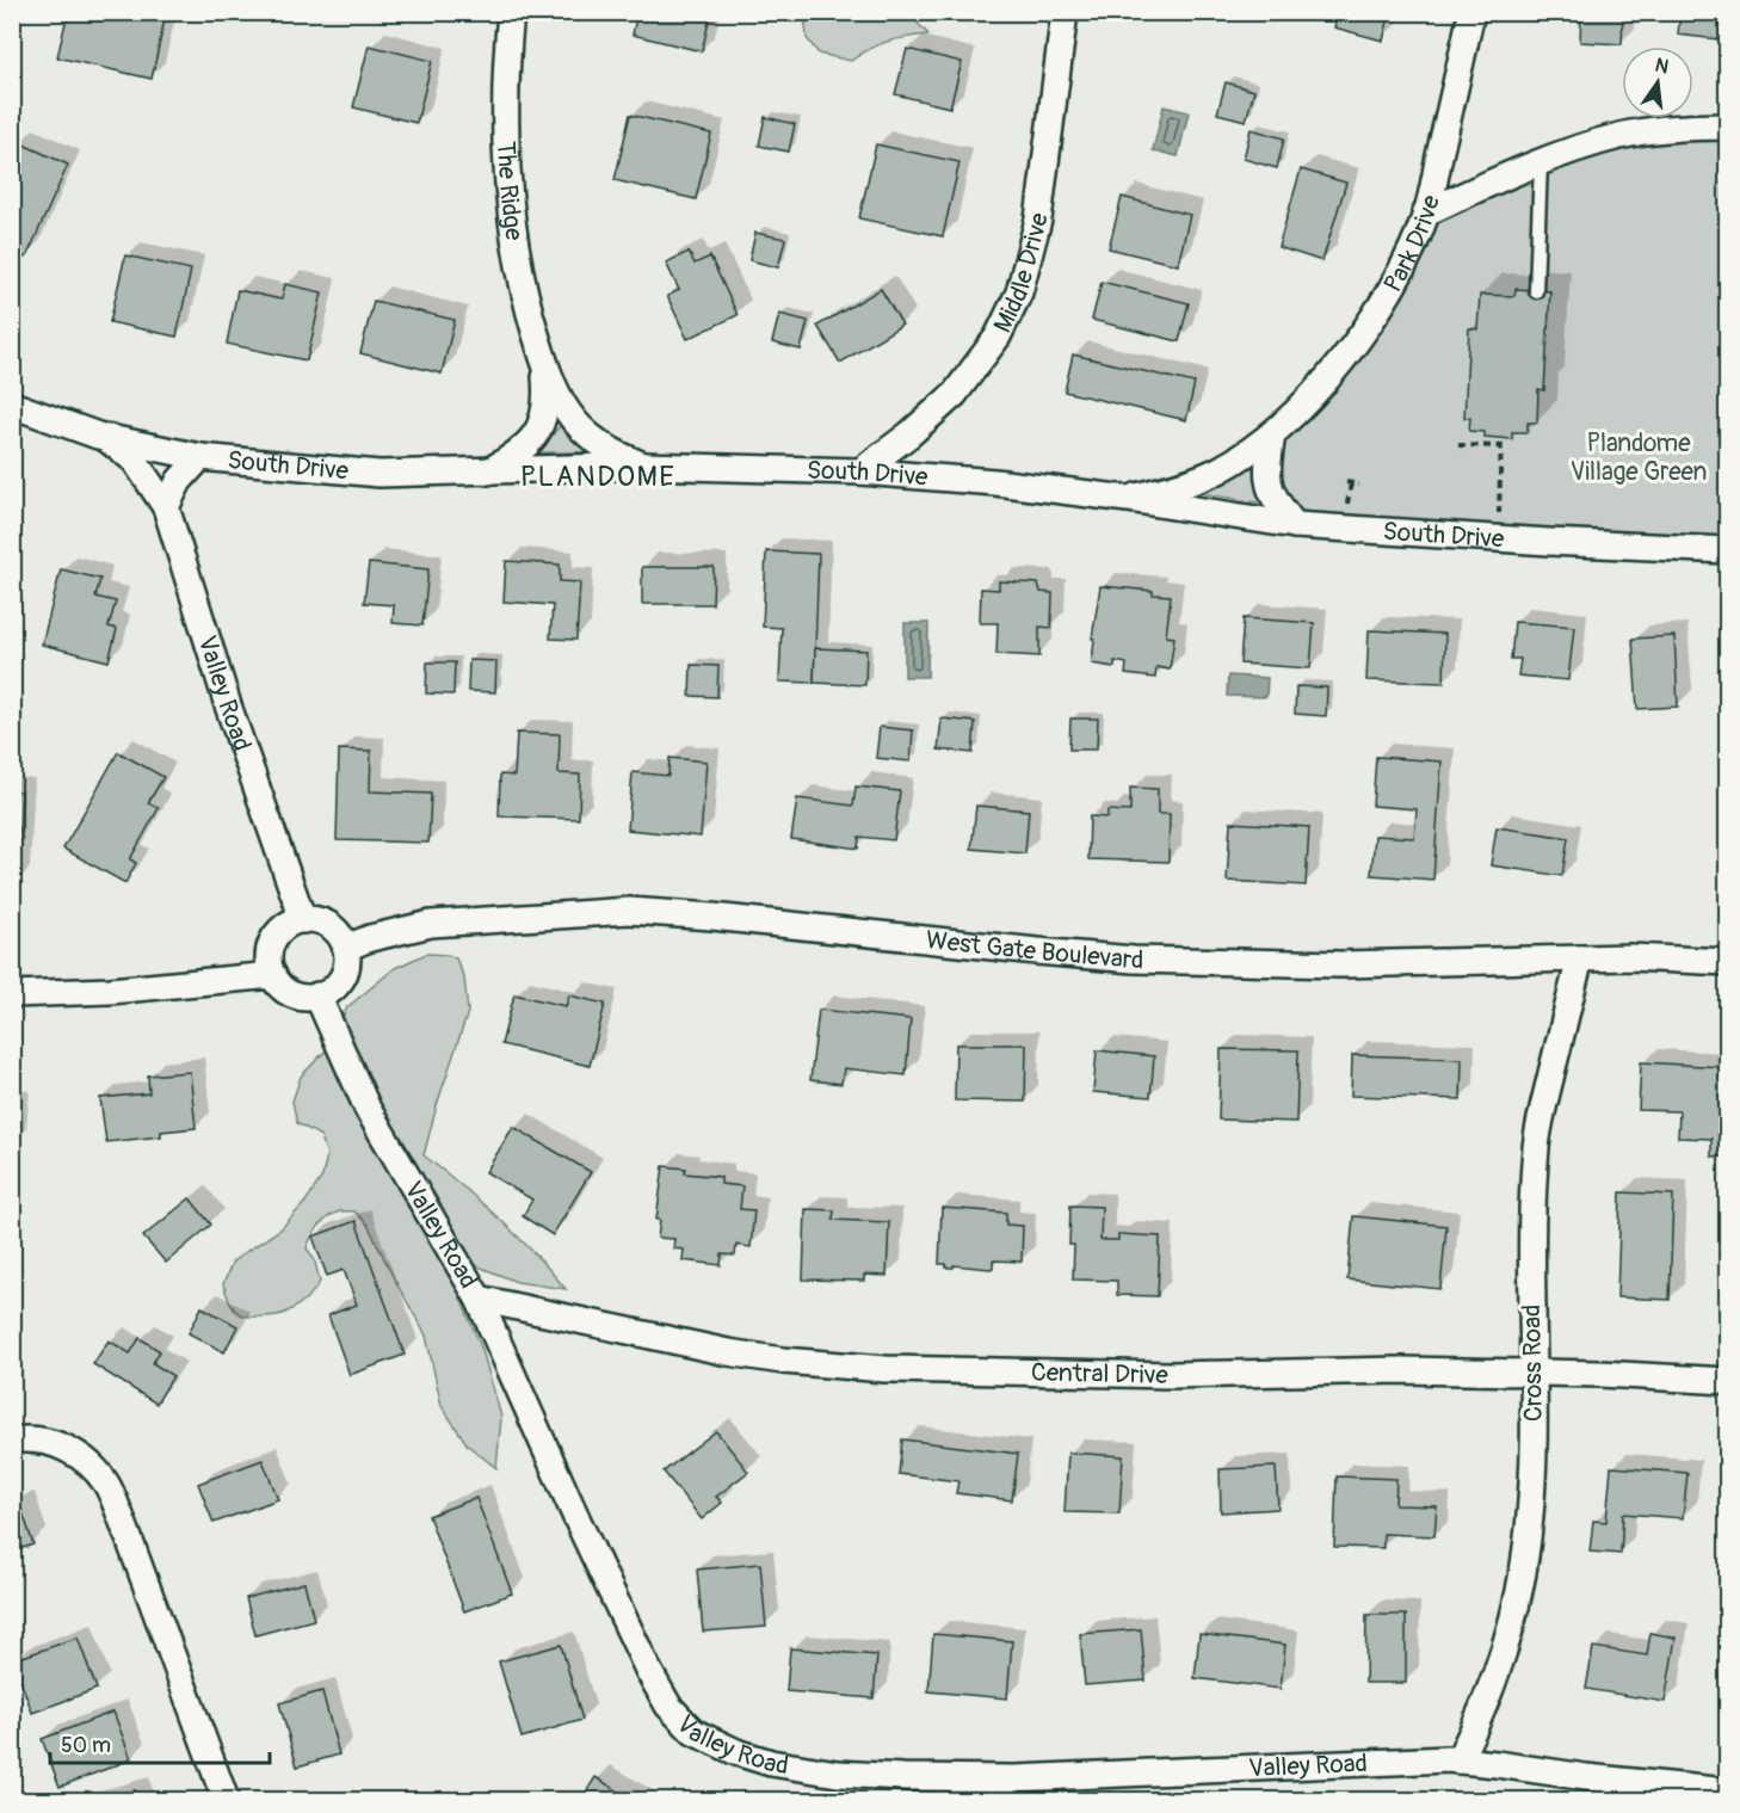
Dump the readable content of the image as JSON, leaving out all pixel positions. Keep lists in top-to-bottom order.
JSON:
{
  "streets": {
    "street": [
      "The Ridge",
      "Park Drive",
      "Middle Drive",
      "South Drive",
      "Valley Road",
      "West Gate Boulevard",
      "Cross Road",
      "Central Drive"
    ]
  },
  "crossings": [
    ["The Ridge", "South Drive"],
    ["Park Drive", "South Drive"],
    ["Middle Drive", "South Drive"],
    ["South Drive", "Valley Road"],
    ["Valley Road", "West Gate Boulevard"],
    ["Valley Road", "Cross Road"],
    ["Valley Road", "Central Drive"],
    ["West Gate Boulevard", "Cross Road"],
    ["Cross Road", "Central Drive"]
  ],
  "districts": ["PLANDOME"],
  "parks": ["Plandome Village Green"],
  "scale_bar": "50 m",
  "north": "top"
}
